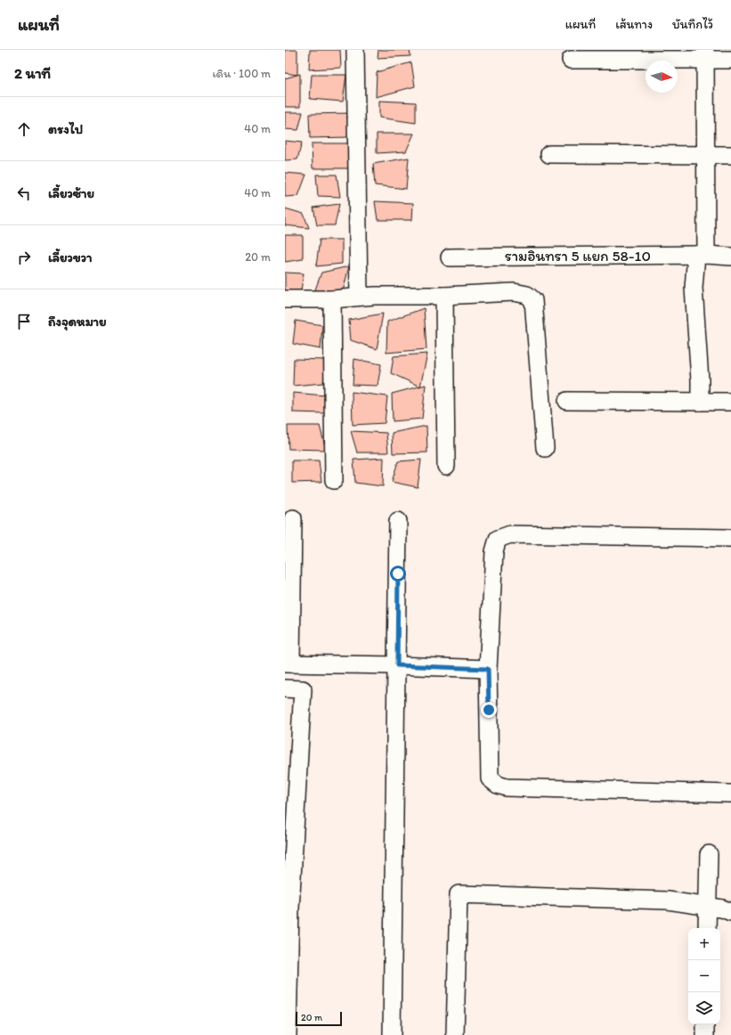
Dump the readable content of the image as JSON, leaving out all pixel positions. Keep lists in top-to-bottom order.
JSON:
{
  "streets": {
    "street": ["รามอินทรา 5 แยก 58-10"]
  },
  "scale_bar": "20 m",
  "north": "right",
  "page": {
    "header": "แผนที่",
    "nav": ["แผนที่", "เส้นทาง", "บันทึกไว้"],
    "heading": ["2 นาที", "เดิน · 100 m"],
    "list": [
      ["ตรงไป", "40 m"],
      ["เลี้ยวซ้าย", "40 m"],
      ["เลี้ยวขวา", "20 m"],
      "ถึงจุดหมาย"
    ],
    "map_buttons": ["+", "−"],
    "scale": "20 m"
  }
}
